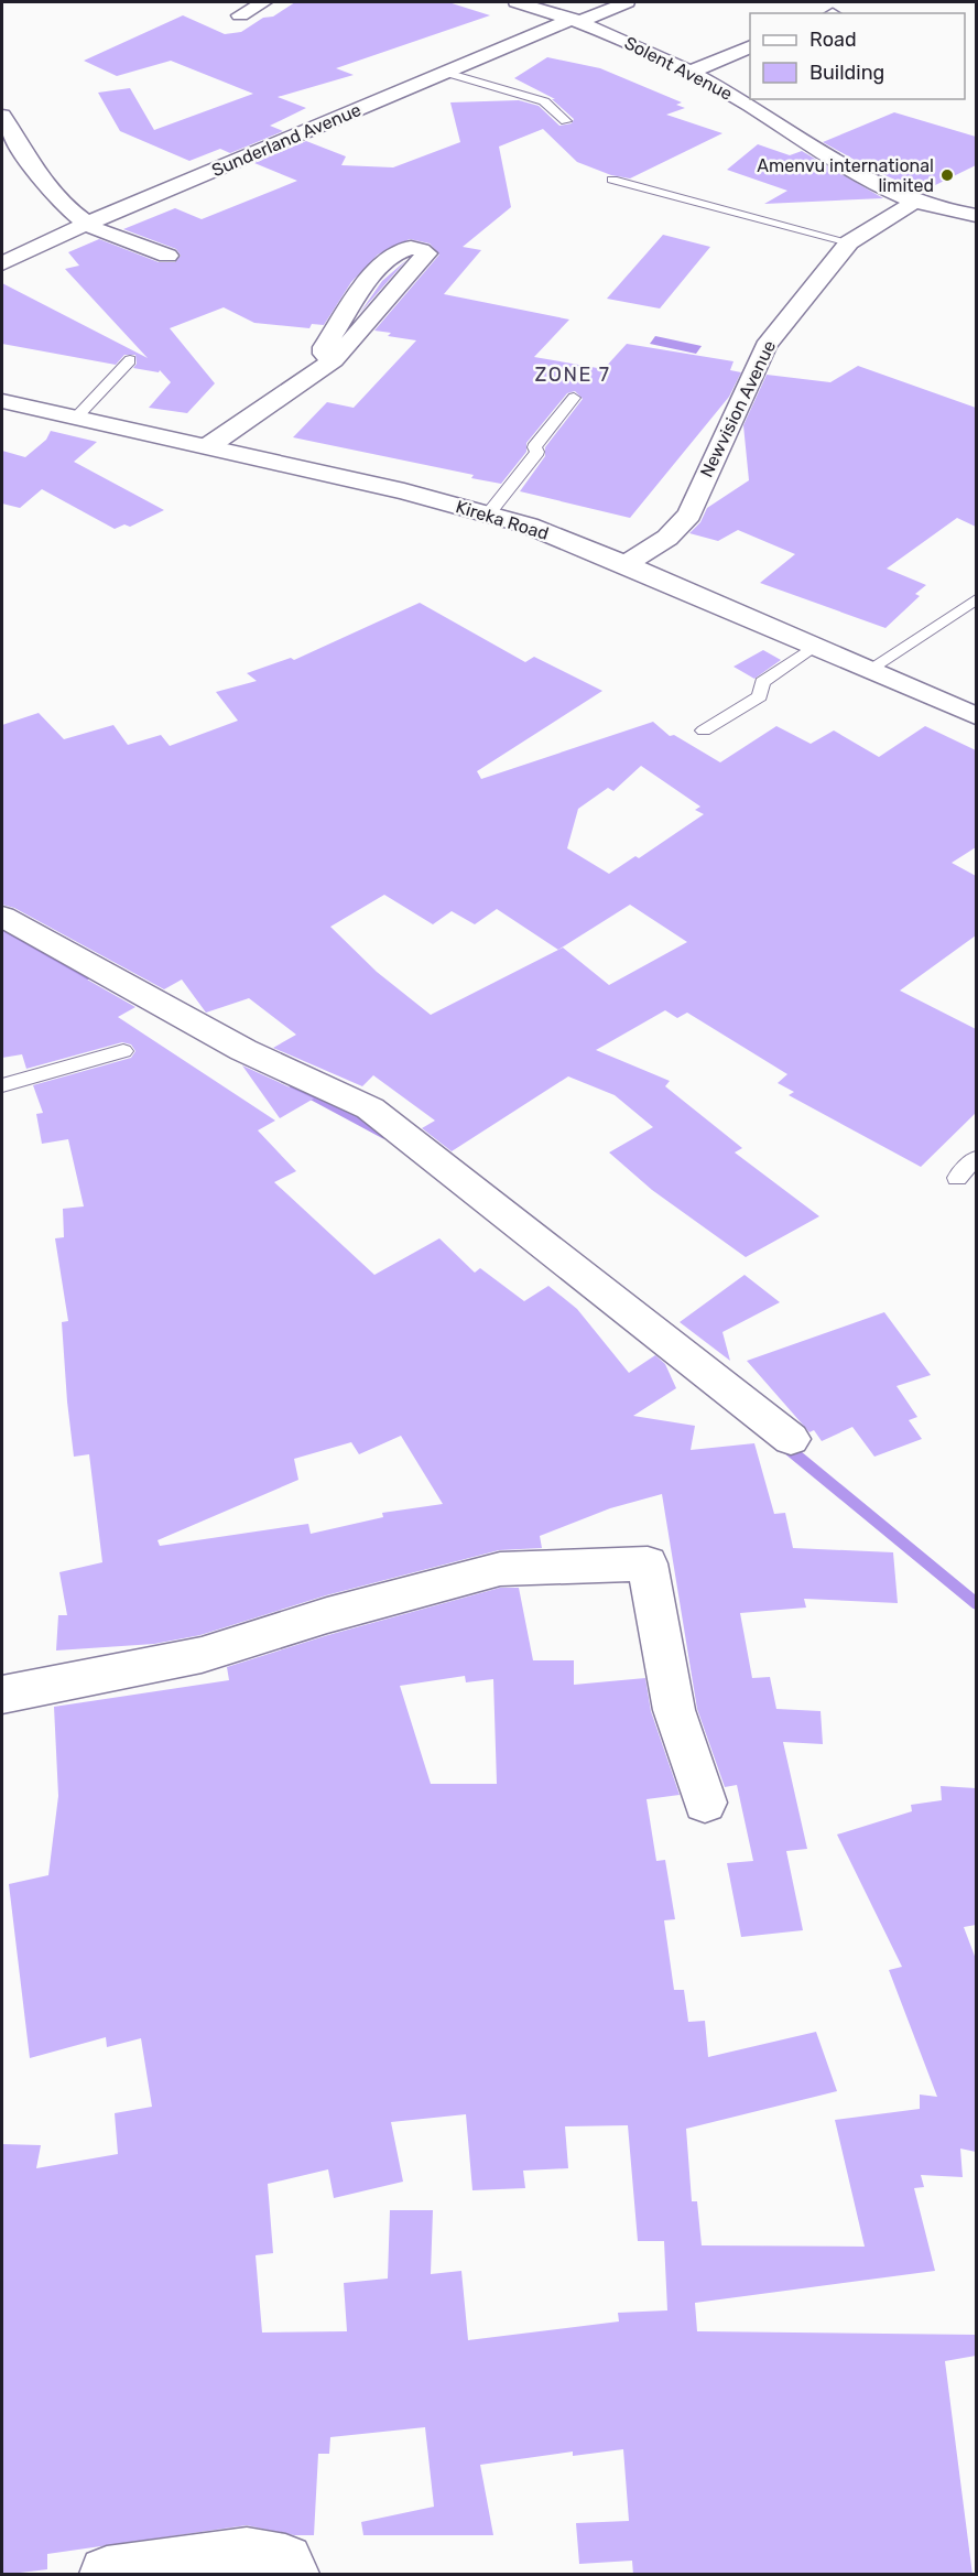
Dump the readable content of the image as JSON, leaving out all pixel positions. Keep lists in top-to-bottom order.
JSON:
{
  "streets": {
    "street": [
      "Solent Avenue",
      "Sunderland Avenue",
      "Newvision Avenue",
      "Kireka Road"
    ]
  },
  "crossings": [
    ["Solent Avenue", "Sunderland Avenue"],
    ["Solent Avenue", "Newvision Avenue"],
    ["Newvision Avenue", "Kireka Road"]
  ],
  "districts": ["ZONE 7"],
  "places": ["Amenvu international limited"],
  "legend": ["Road", "Building"]
}
